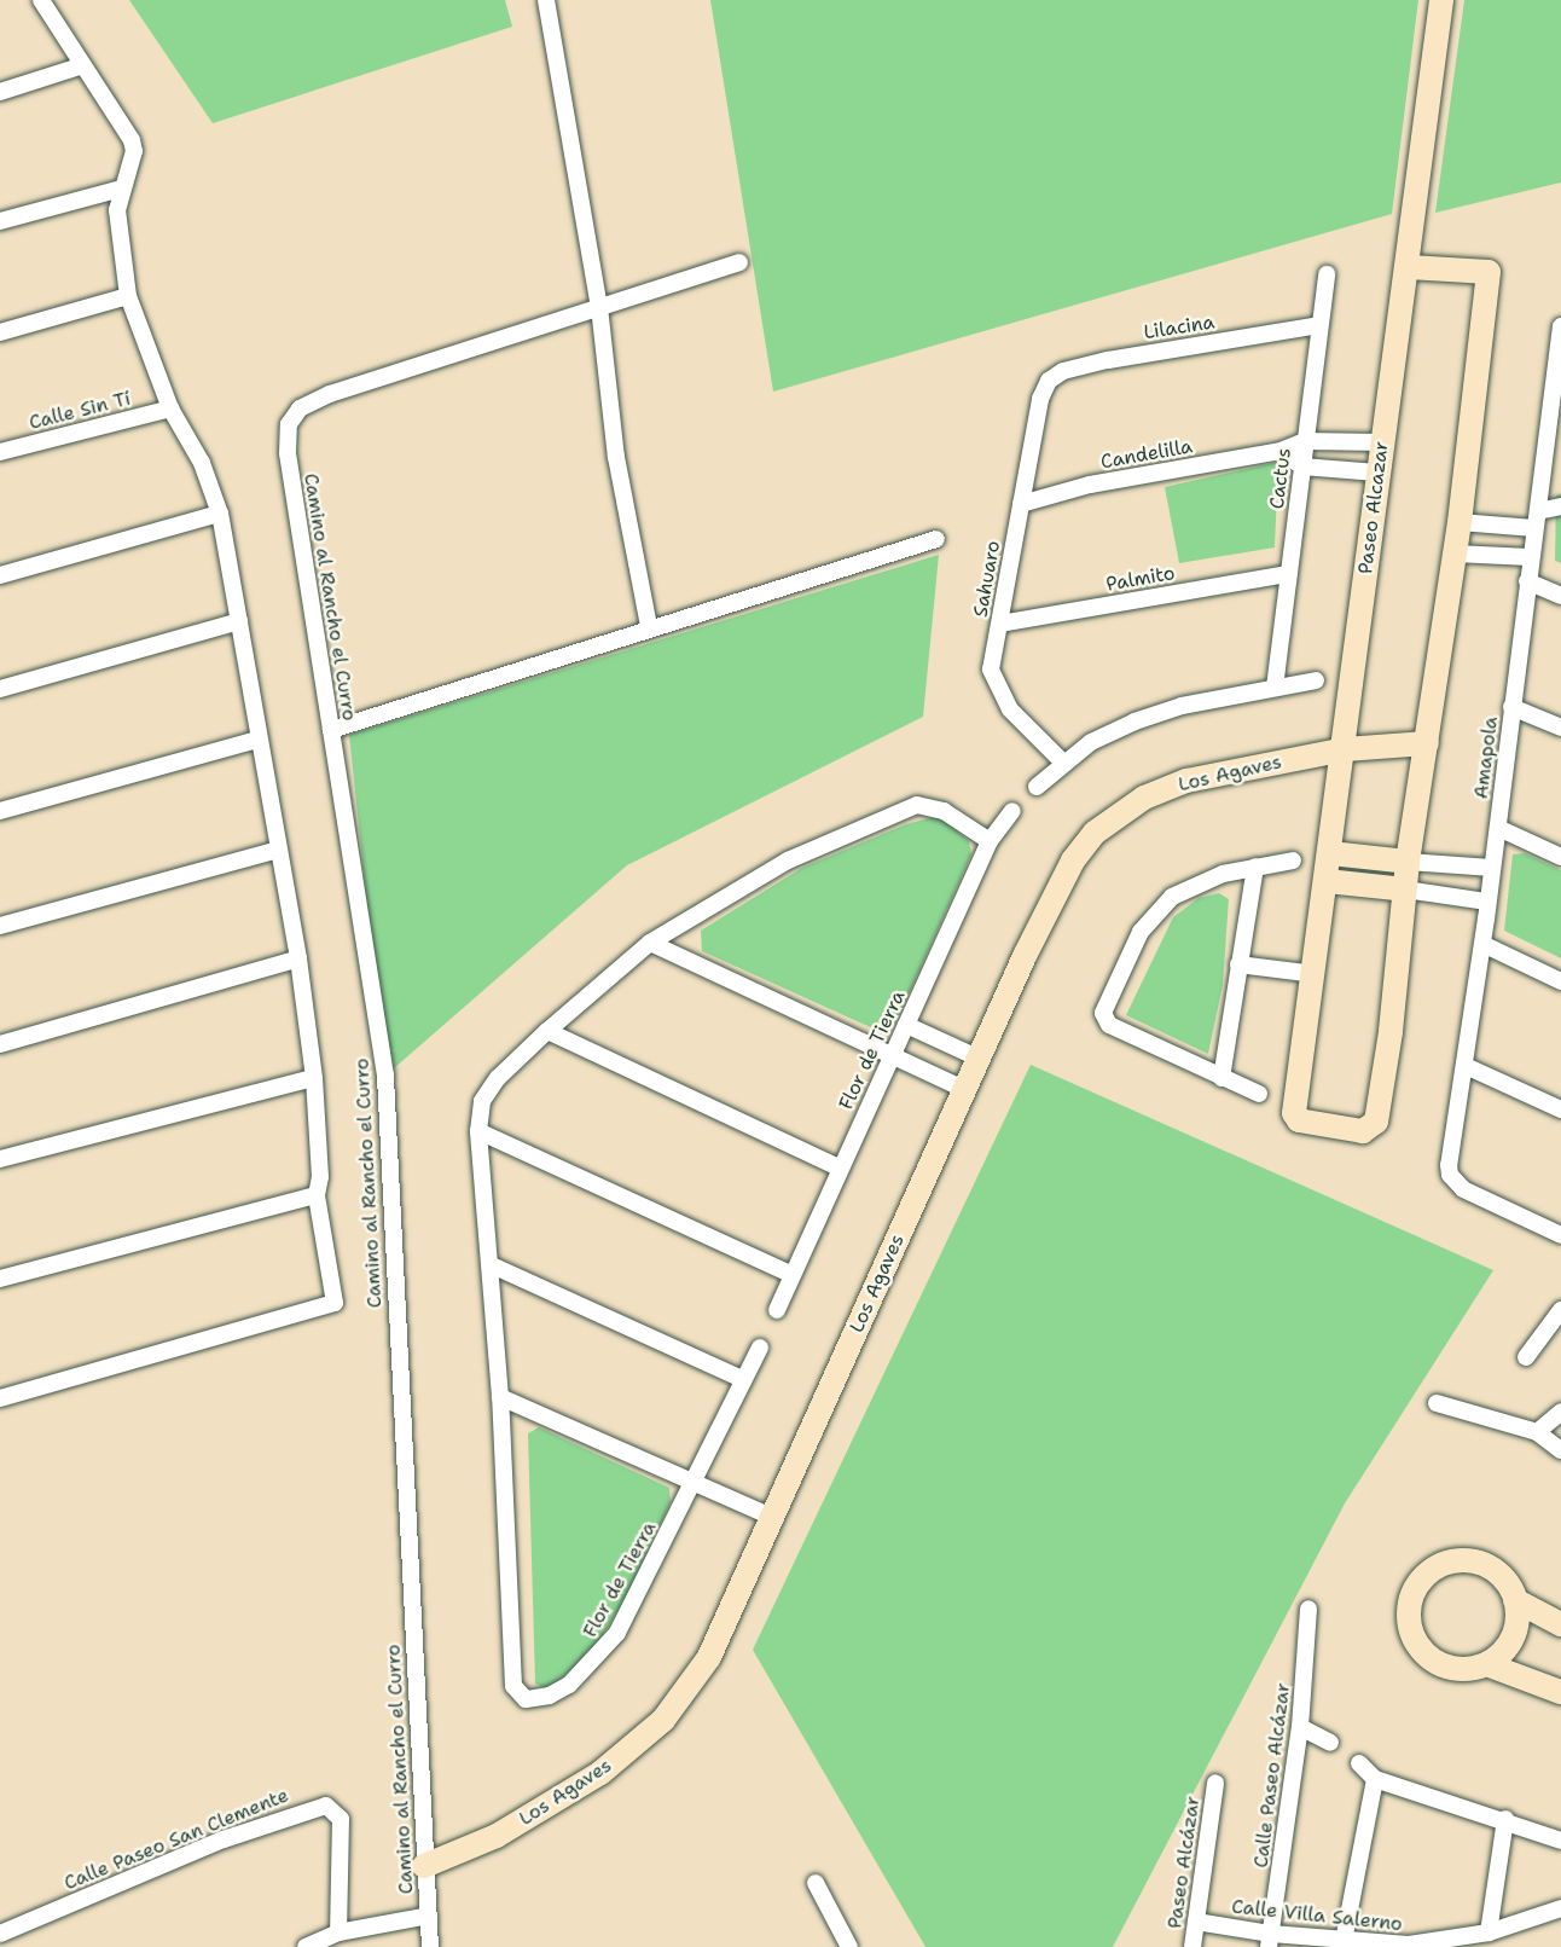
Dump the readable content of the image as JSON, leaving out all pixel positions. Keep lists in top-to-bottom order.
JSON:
{
  "streets": {
    "street": [
      "Lilacina",
      "Calle Sin Tí",
      "Candelilla",
      "Cactus",
      "Paseo Alcazar",
      "Sahuaro",
      "Palmito",
      "Camino al Rancho el Curro",
      "Amapola",
      "Los Agaves",
      "Flor de Tierra",
      "Calle Paseo Alcázar",
      "Calle Paseo San Clemente",
      "Paseo Alcázar",
      "Calle Villa Salerno"
    ]
  },
  "crossings": [
    ["Lilacina", "Cactus"],
    ["Lilacina", "Sahuaro"],
    ["Candelilla", "Cactus"],
    ["Candelilla", "Sahuaro"],
    ["Cactus", "Palmito"],
    ["Paseo Alcazar", "Los Agaves"],
    ["Sahuaro", "Palmito"],
    ["Camino al Rancho el Curro", "Los Agaves"],
    ["Calle Paseo Alcázar", "Calle Villa Salerno"],
    ["Paseo Alcázar", "Calle Villa Salerno"]
  ]
}
